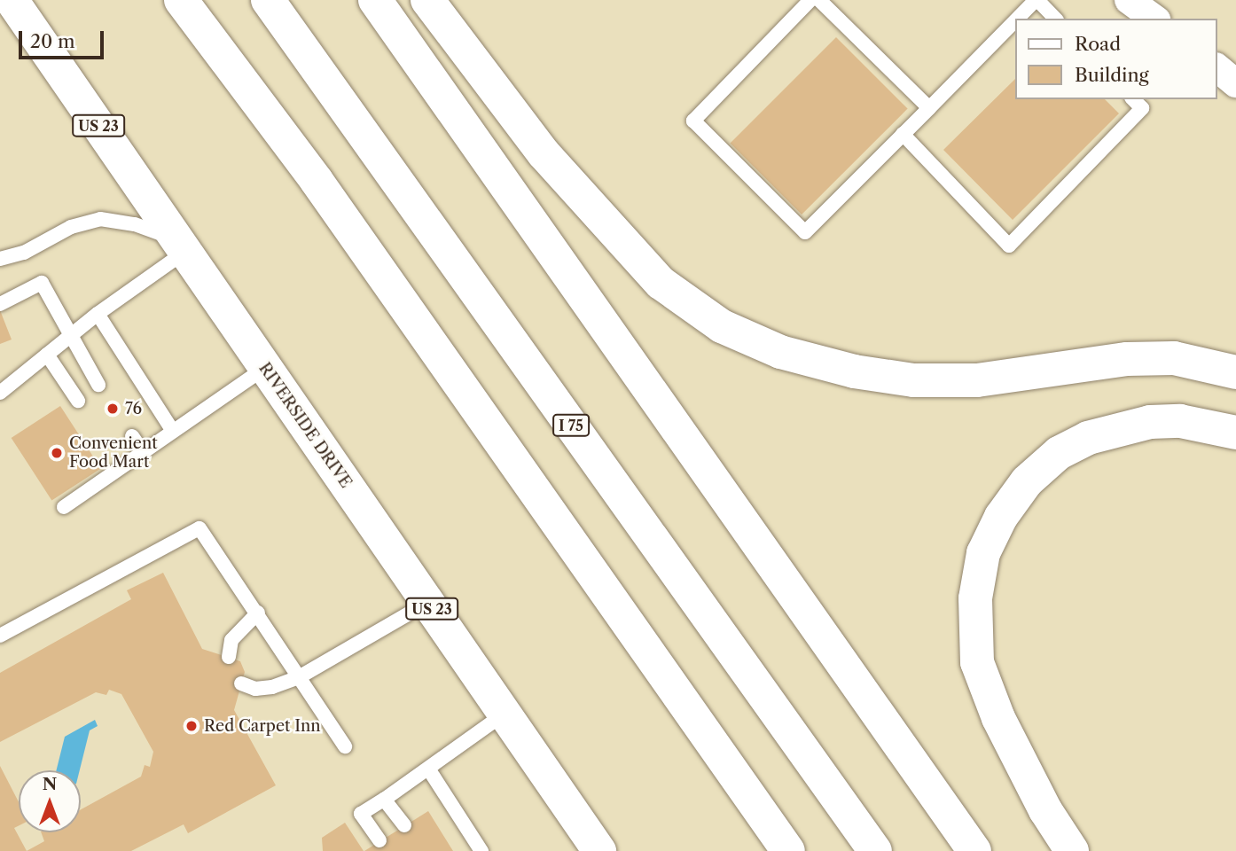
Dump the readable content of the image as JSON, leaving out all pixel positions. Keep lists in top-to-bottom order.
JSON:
{
  "streets": {
    "main road": ["US 23", "RIVERSIDE DRIVE", "I 75"]
  },
  "places": ["76", "Convenient Food Mart", "Red Carpet Inn"],
  "legend": ["Road", "Building"],
  "scale_bar": "20 m",
  "north": "top"
}
